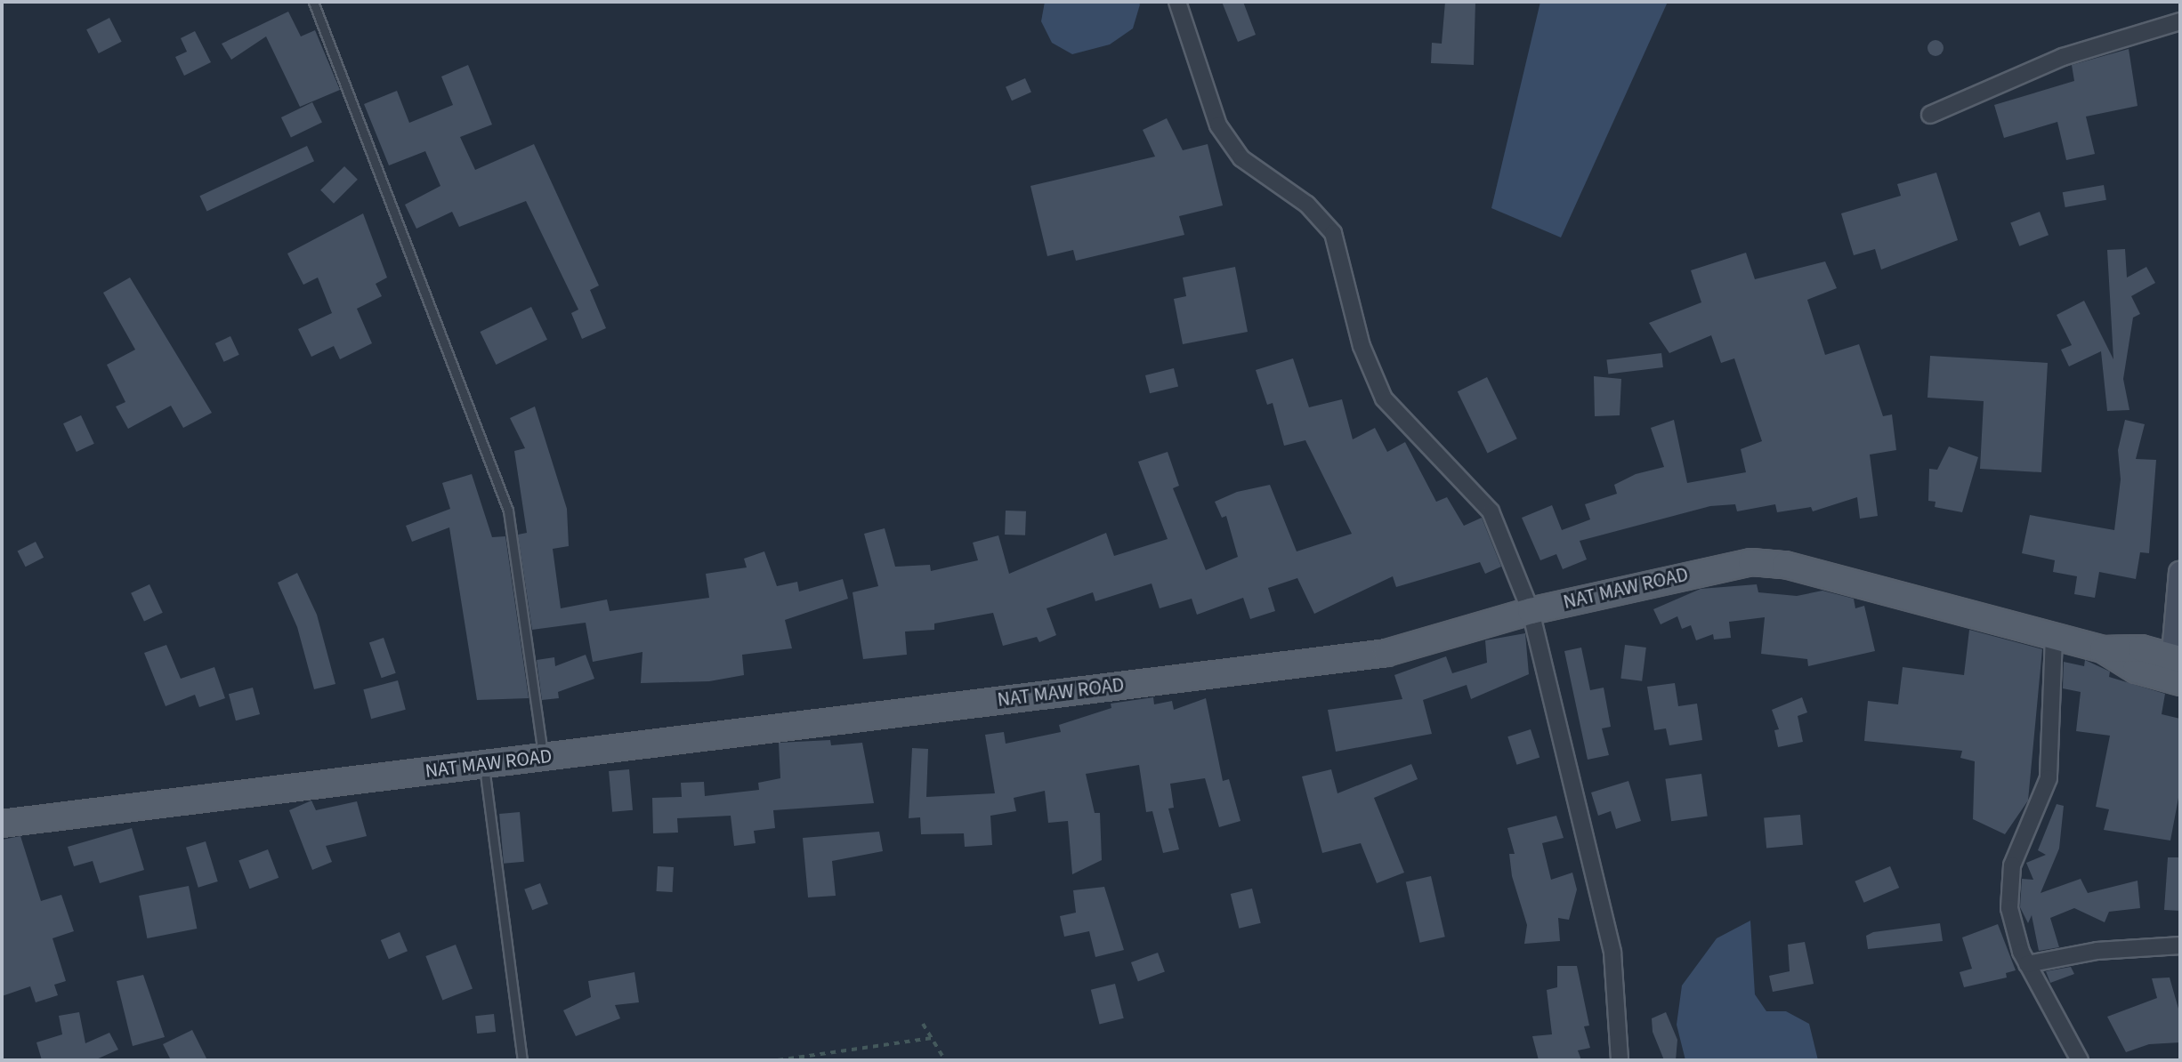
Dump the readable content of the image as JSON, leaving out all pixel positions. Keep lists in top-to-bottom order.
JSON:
{
  "streets": {
    "main road": ["NAT MAW ROAD"]
  }
}
